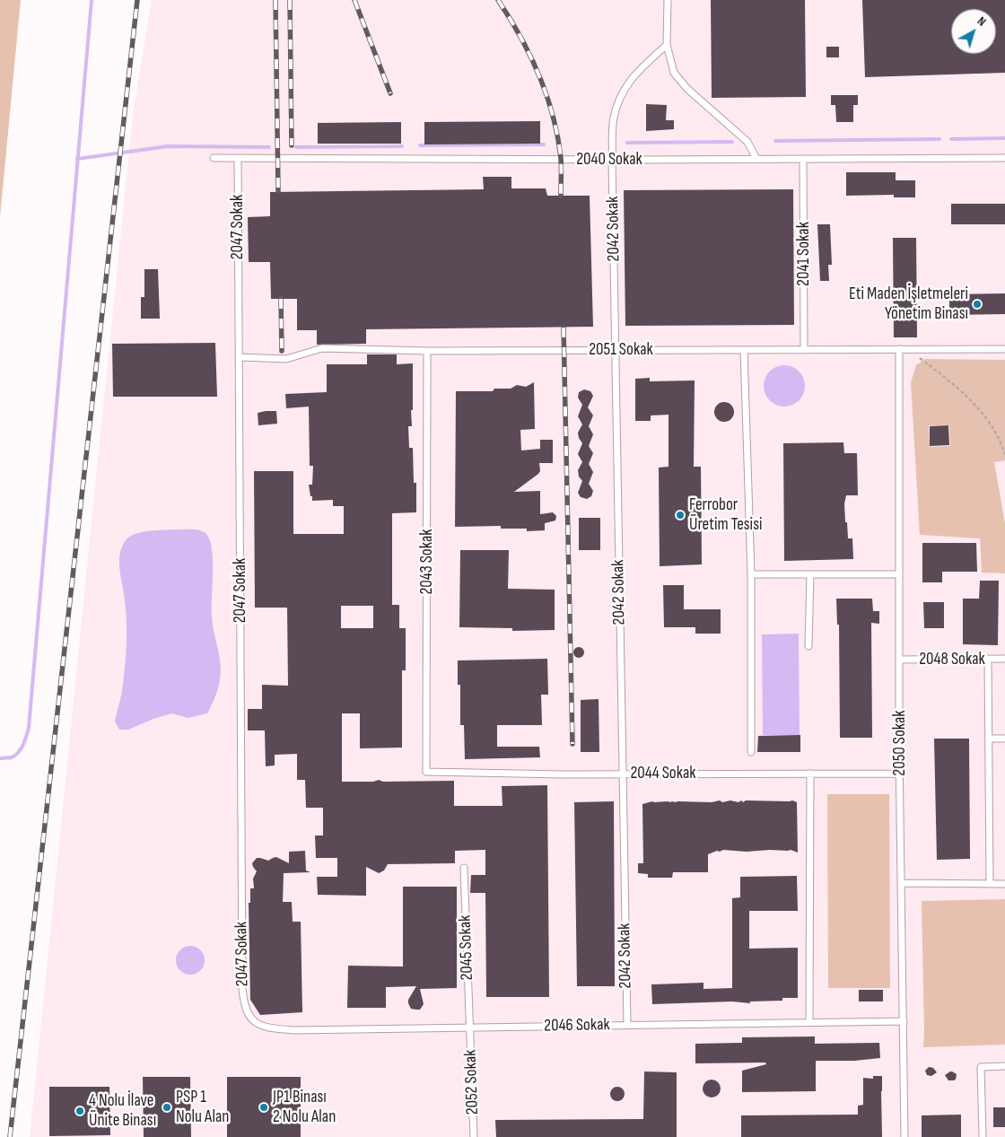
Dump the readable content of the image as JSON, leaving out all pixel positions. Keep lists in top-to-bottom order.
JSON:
{
  "streets": {
    "lane": [
      "2040 Sokak",
      "2047 Sokak",
      "2042 Sokak",
      "2041 Sokak",
      "2051 Sokak",
      "2043 Sokak",
      "2048 Sokak",
      "2050 Sokak",
      "2044 Sokak",
      "2045 Sokak",
      "2046 Sokak",
      "2052 Sokak"
    ]
  },
  "crossings": [
    ["2040 Sokak", "2047 Sokak"],
    ["2040 Sokak", "2042 Sokak"],
    ["2040 Sokak", "2041 Sokak"],
    ["2047 Sokak", "2051 Sokak"],
    ["2047 Sokak", "2046 Sokak"],
    ["2042 Sokak", "2051 Sokak"],
    ["2042 Sokak", "2044 Sokak"],
    ["2042 Sokak", "2046 Sokak"],
    ["2041 Sokak", "2051 Sokak"],
    ["2051 Sokak", "2043 Sokak"],
    ["2051 Sokak", "2050 Sokak"],
    ["2043 Sokak", "2044 Sokak"],
    ["2048 Sokak", "2050 Sokak"],
    ["2050 Sokak", "2044 Sokak"],
    ["2050 Sokak", "2046 Sokak"],
    ["2045 Sokak", "2046 Sokak"],
    ["2045 Sokak", "2052 Sokak"],
    ["2046 Sokak", "2052 Sokak"]
  ],
  "places": [
    "Eti Maden İşletmeleri Yönetim Binası",
    "Ferrobor Üretim Tesisi",
    "PSP 1 Nolu Alan",
    "JP1 Binası 2 Nolu Alan",
    "4 Nolu İlave Ünite Binası"
  ],
  "north": "top right"
}
